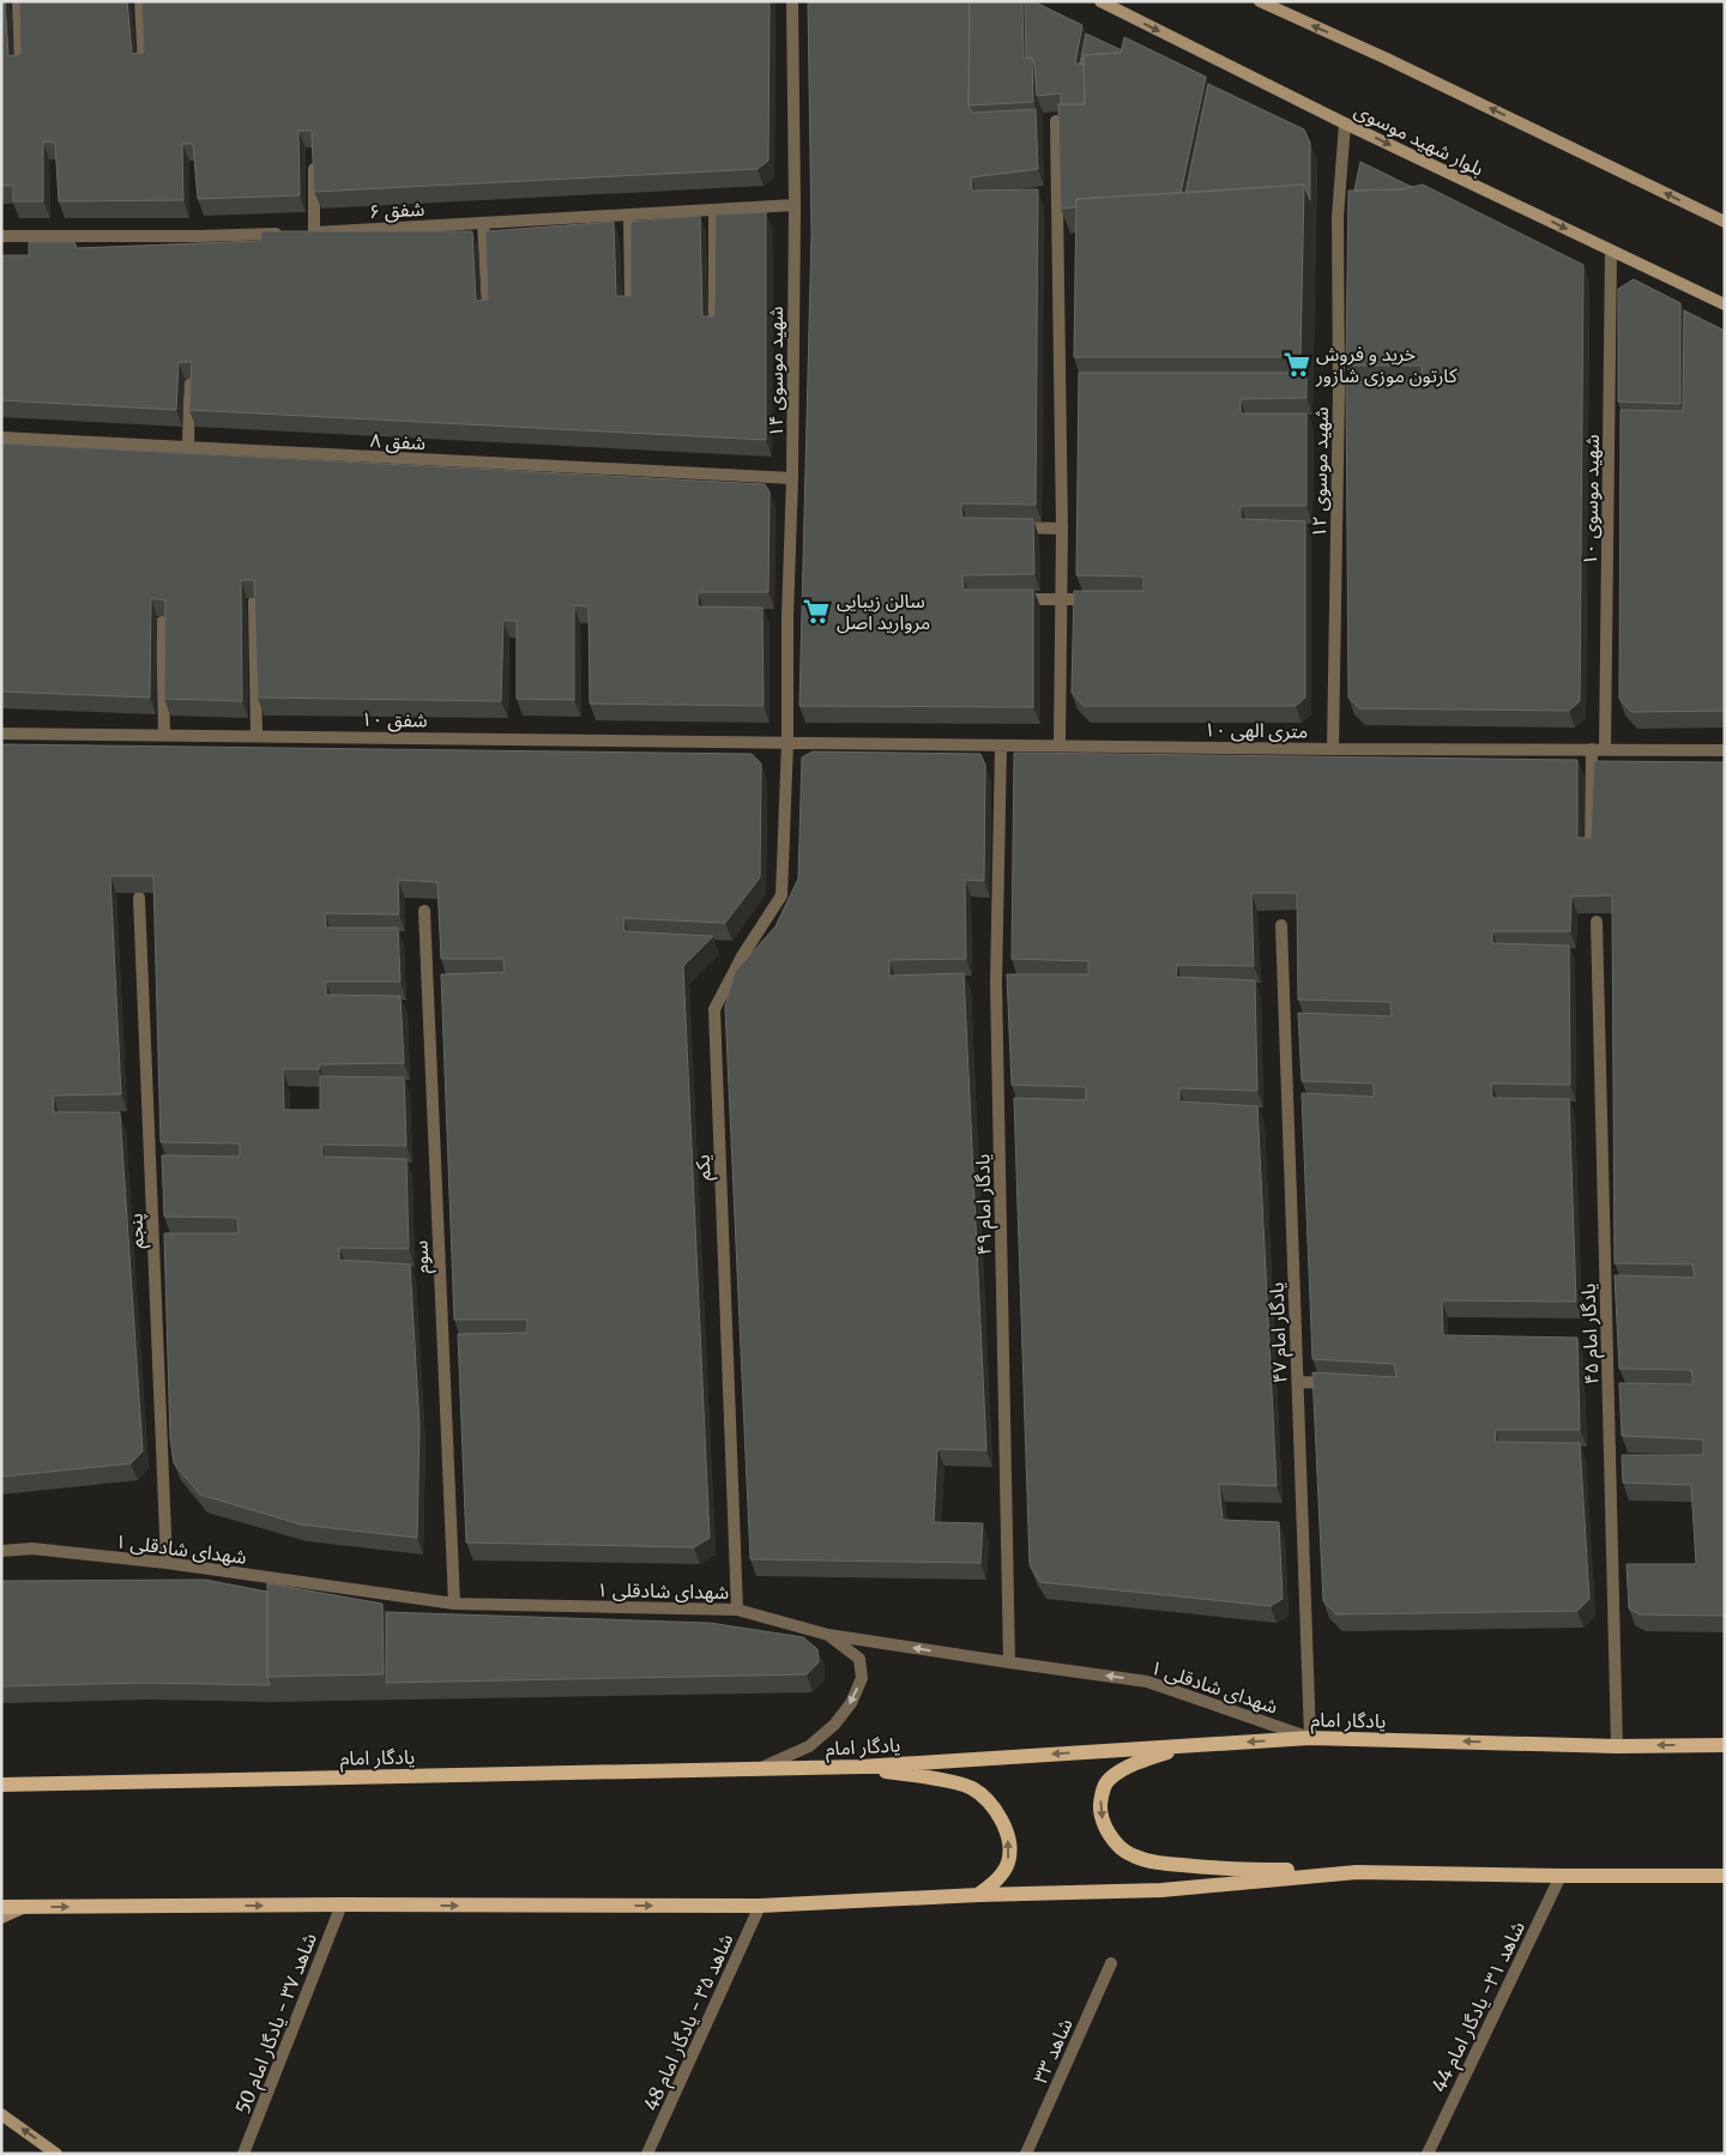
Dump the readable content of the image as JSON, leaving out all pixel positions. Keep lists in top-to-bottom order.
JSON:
{
  "streets": {
    "main road": ["بلوار شهید موسوی", "یادگار امام"],
    "street": [
      "شفق ۶",
      "شهید موسوی ۱۴",
      "شفق ۸",
      "شهید موسوی ۱۲",
      "شهید موسوی ۱۰",
      "شفق ۱۰",
      "۱۰ متری الهی",
      "یکم",
      "یادگار امام ۴۹",
      "پنجم",
      "سوم",
      "یادگار امام ۴۷",
      "یادگار امام ۴۵",
      "شهدای شادقلی ۱",
      "شاهد ۳۱- یادگار امام 44",
      "شاهد ۳۵ - یادگار امام 48",
      "شاهد ۳۷ - یادگار امام 50",
      "شاهد ۳۳"
    ]
  },
  "crossings": [
    ["بلوار شهید موسوی", "شهید موسوی ۱۲"],
    ["بلوار شهید موسوی", "شهید موسوی ۱۰"],
    ["شفق ۶", "شهید موسوی ۱۴"],
    ["شهید موسوی ۱۴", "شفق ۸"],
    ["شهید موسوی ۱۴", "شفق ۱۰"],
    ["شهید موسوی ۱۴", "۱۰ متری الهی"],
    ["شهید موسوی ۱۴", "یکم"],
    ["شهید موسوی ۱۲", "۱۰ متری الهی"],
    ["شهید موسوی ۱۰", "۱۰ متری الهی"],
    ["شفق ۱۰", "۱۰ متری الهی"],
    ["شفق ۱۰", "یکم"],
    ["۱۰ متری الهی", "یکم"],
    ["۱۰ متری الهی", "یادگار امام ۴۹"],
    ["یکم", "شهدای شادقلی ۱"],
    ["یادگار امام ۴۹", "شهدای شادقلی ۱"],
    ["پنجم", "شهدای شادقلی ۱"],
    ["سوم", "شهدای شادقلی ۱"],
    ["یادگار امام ۴۷", "شهدای شادقلی ۱"],
    ["یادگار امام ۴۷", "یادگار امام"],
    ["یادگار امام ۴۵", "یادگار امام"],
    ["شهدای شادقلی ۱", "یادگار امام"]
  ],
  "one_way": ["شهدای شادقلی ۱"],
  "places": {
    "supermarket": ["خرید و فروش کارتون موزی شازور", "سالن زیبایی مروارید اصل"]
  }
}
